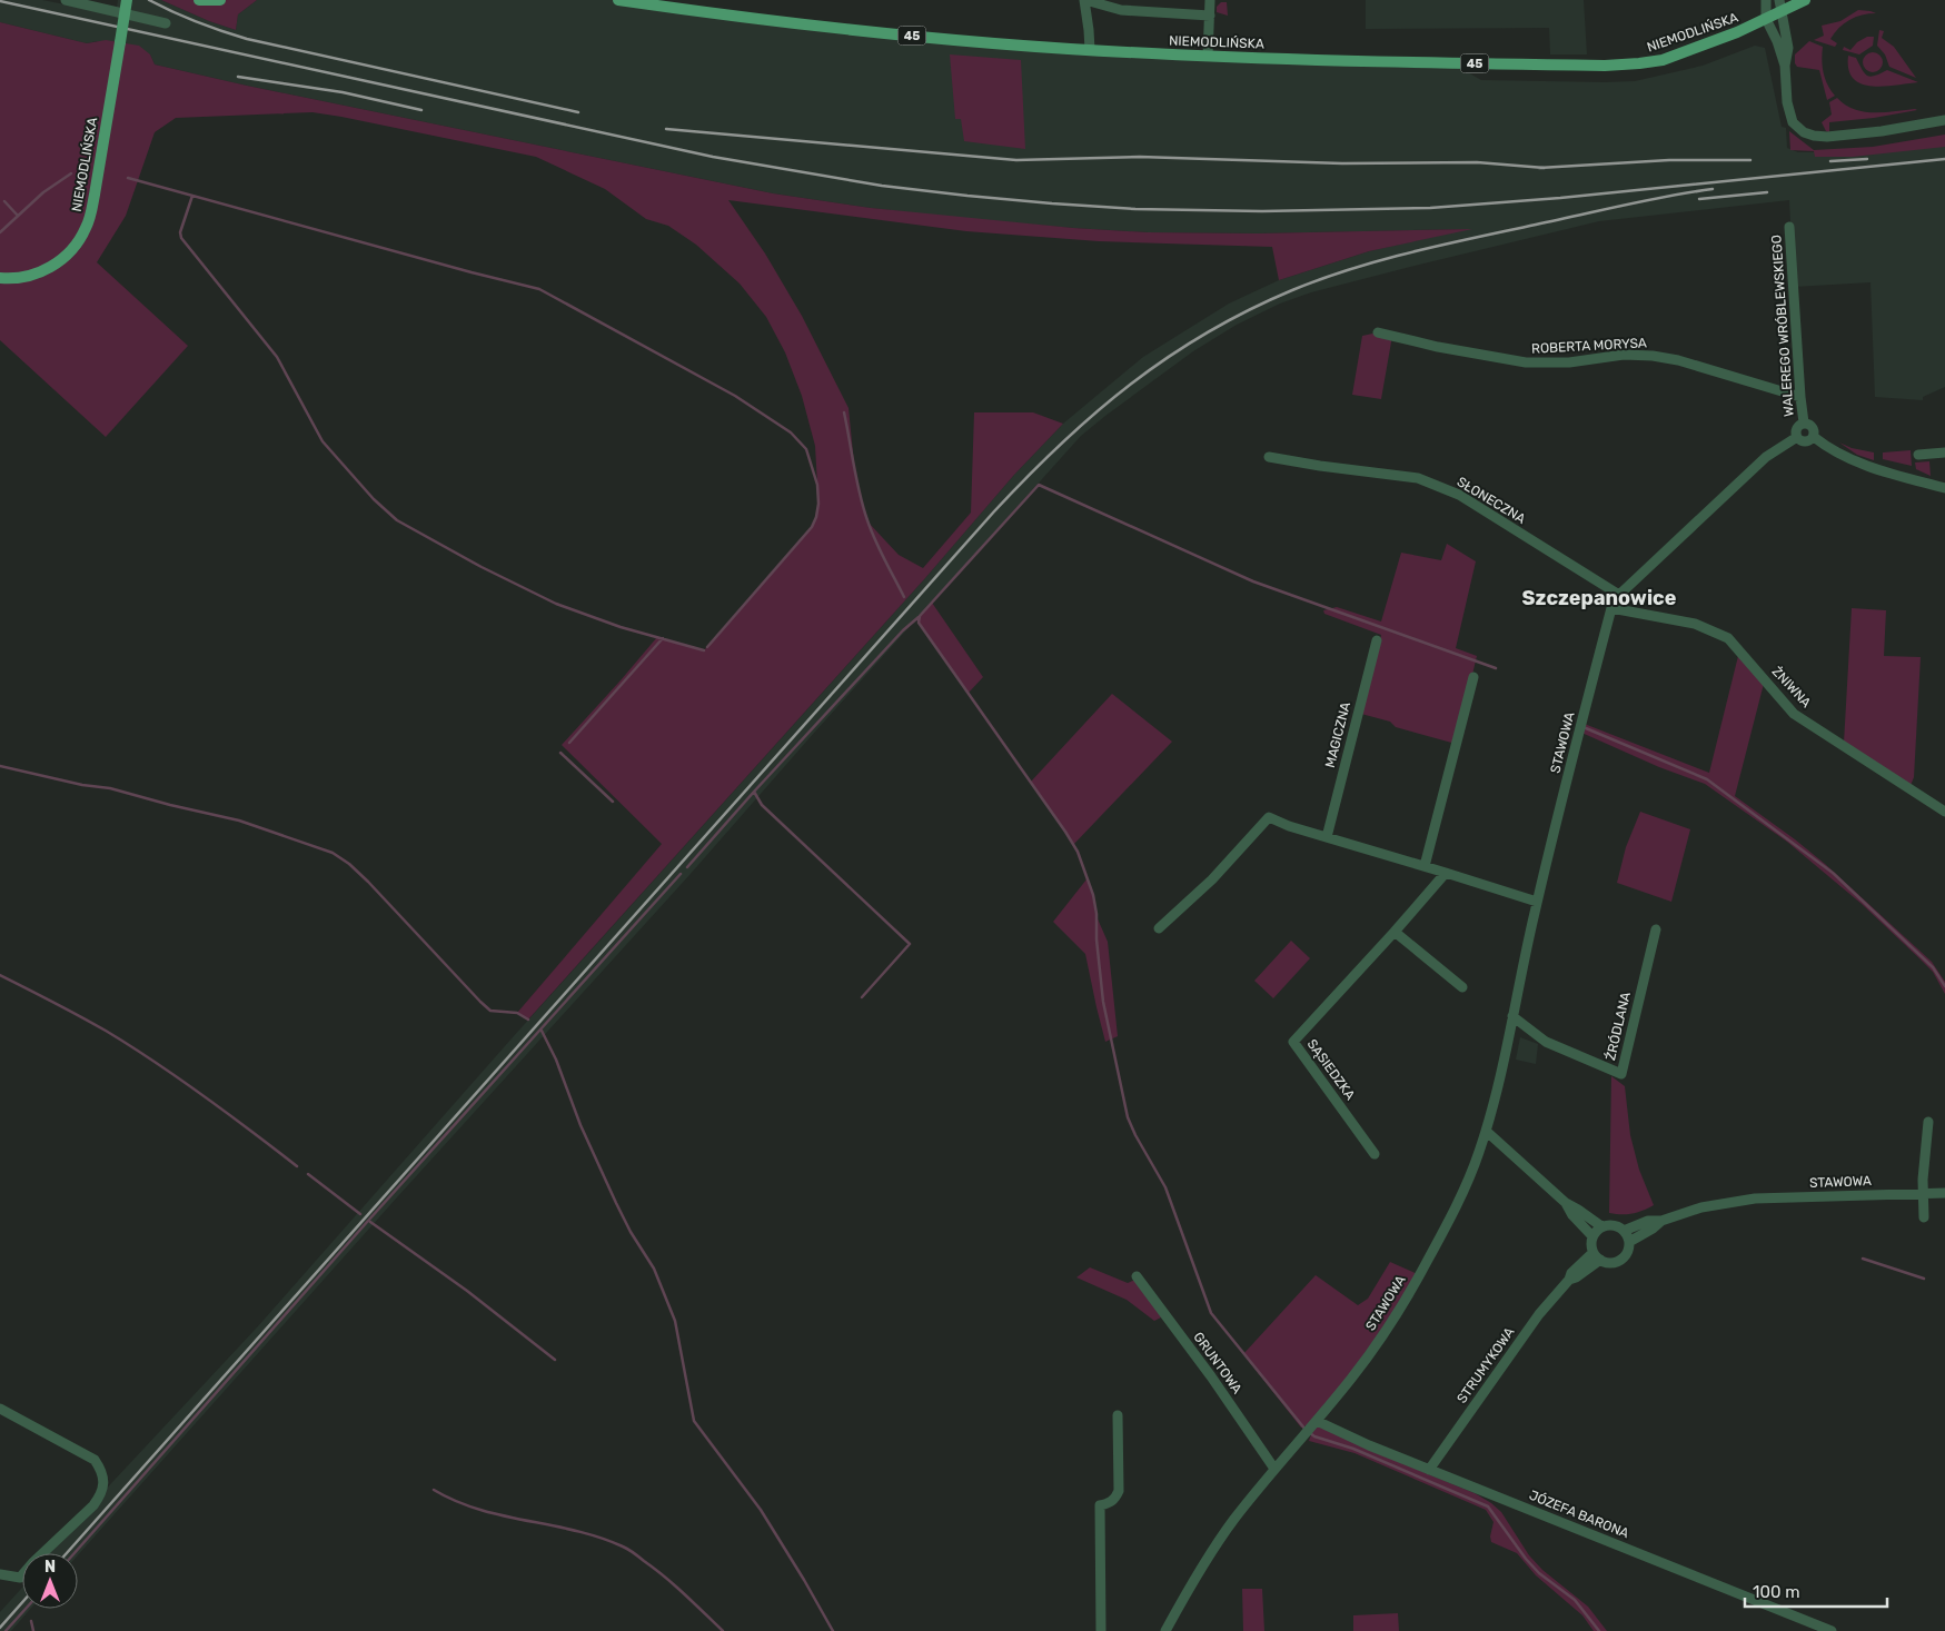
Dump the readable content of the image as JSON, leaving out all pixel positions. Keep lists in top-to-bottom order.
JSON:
{
  "streets": {
    "main road": ["NIEMODLIŃSKA", "45"],
    "street": [
      "WALEREGO WRÓBLEWSKIEGO",
      "ROBERTA MORYSA",
      "SŁONECZNA",
      "ŻNIWNA",
      "MAGICZNA",
      "STAWOWA",
      "ŹRÓDLANA",
      "SĄSIEDZKA",
      "GRUNTOWA",
      "STRUMYKOWA",
      "JÓZEFA BARONA"
    ]
  },
  "crossings": [
    ["WALEREGO WRÓBLEWSKIEGO", "ROBERTA MORYSA"],
    ["WALEREGO WRÓBLEWSKIEGO", "STAWOWA"],
    ["SŁONECZNA", "STAWOWA"],
    ["ŻNIWNA", "STAWOWA"],
    ["STAWOWA", "ŹRÓDLANA"],
    ["STAWOWA", "GRUNTOWA"],
    ["STAWOWA", "STRUMYKOWA"],
    ["STAWOWA", "JÓZEFA BARONA"],
    ["STRUMYKOWA", "JÓZEFA BARONA"]
  ],
  "districts": ["Szczepanowice"],
  "scale_bar": "100 m",
  "north": "top"
}
